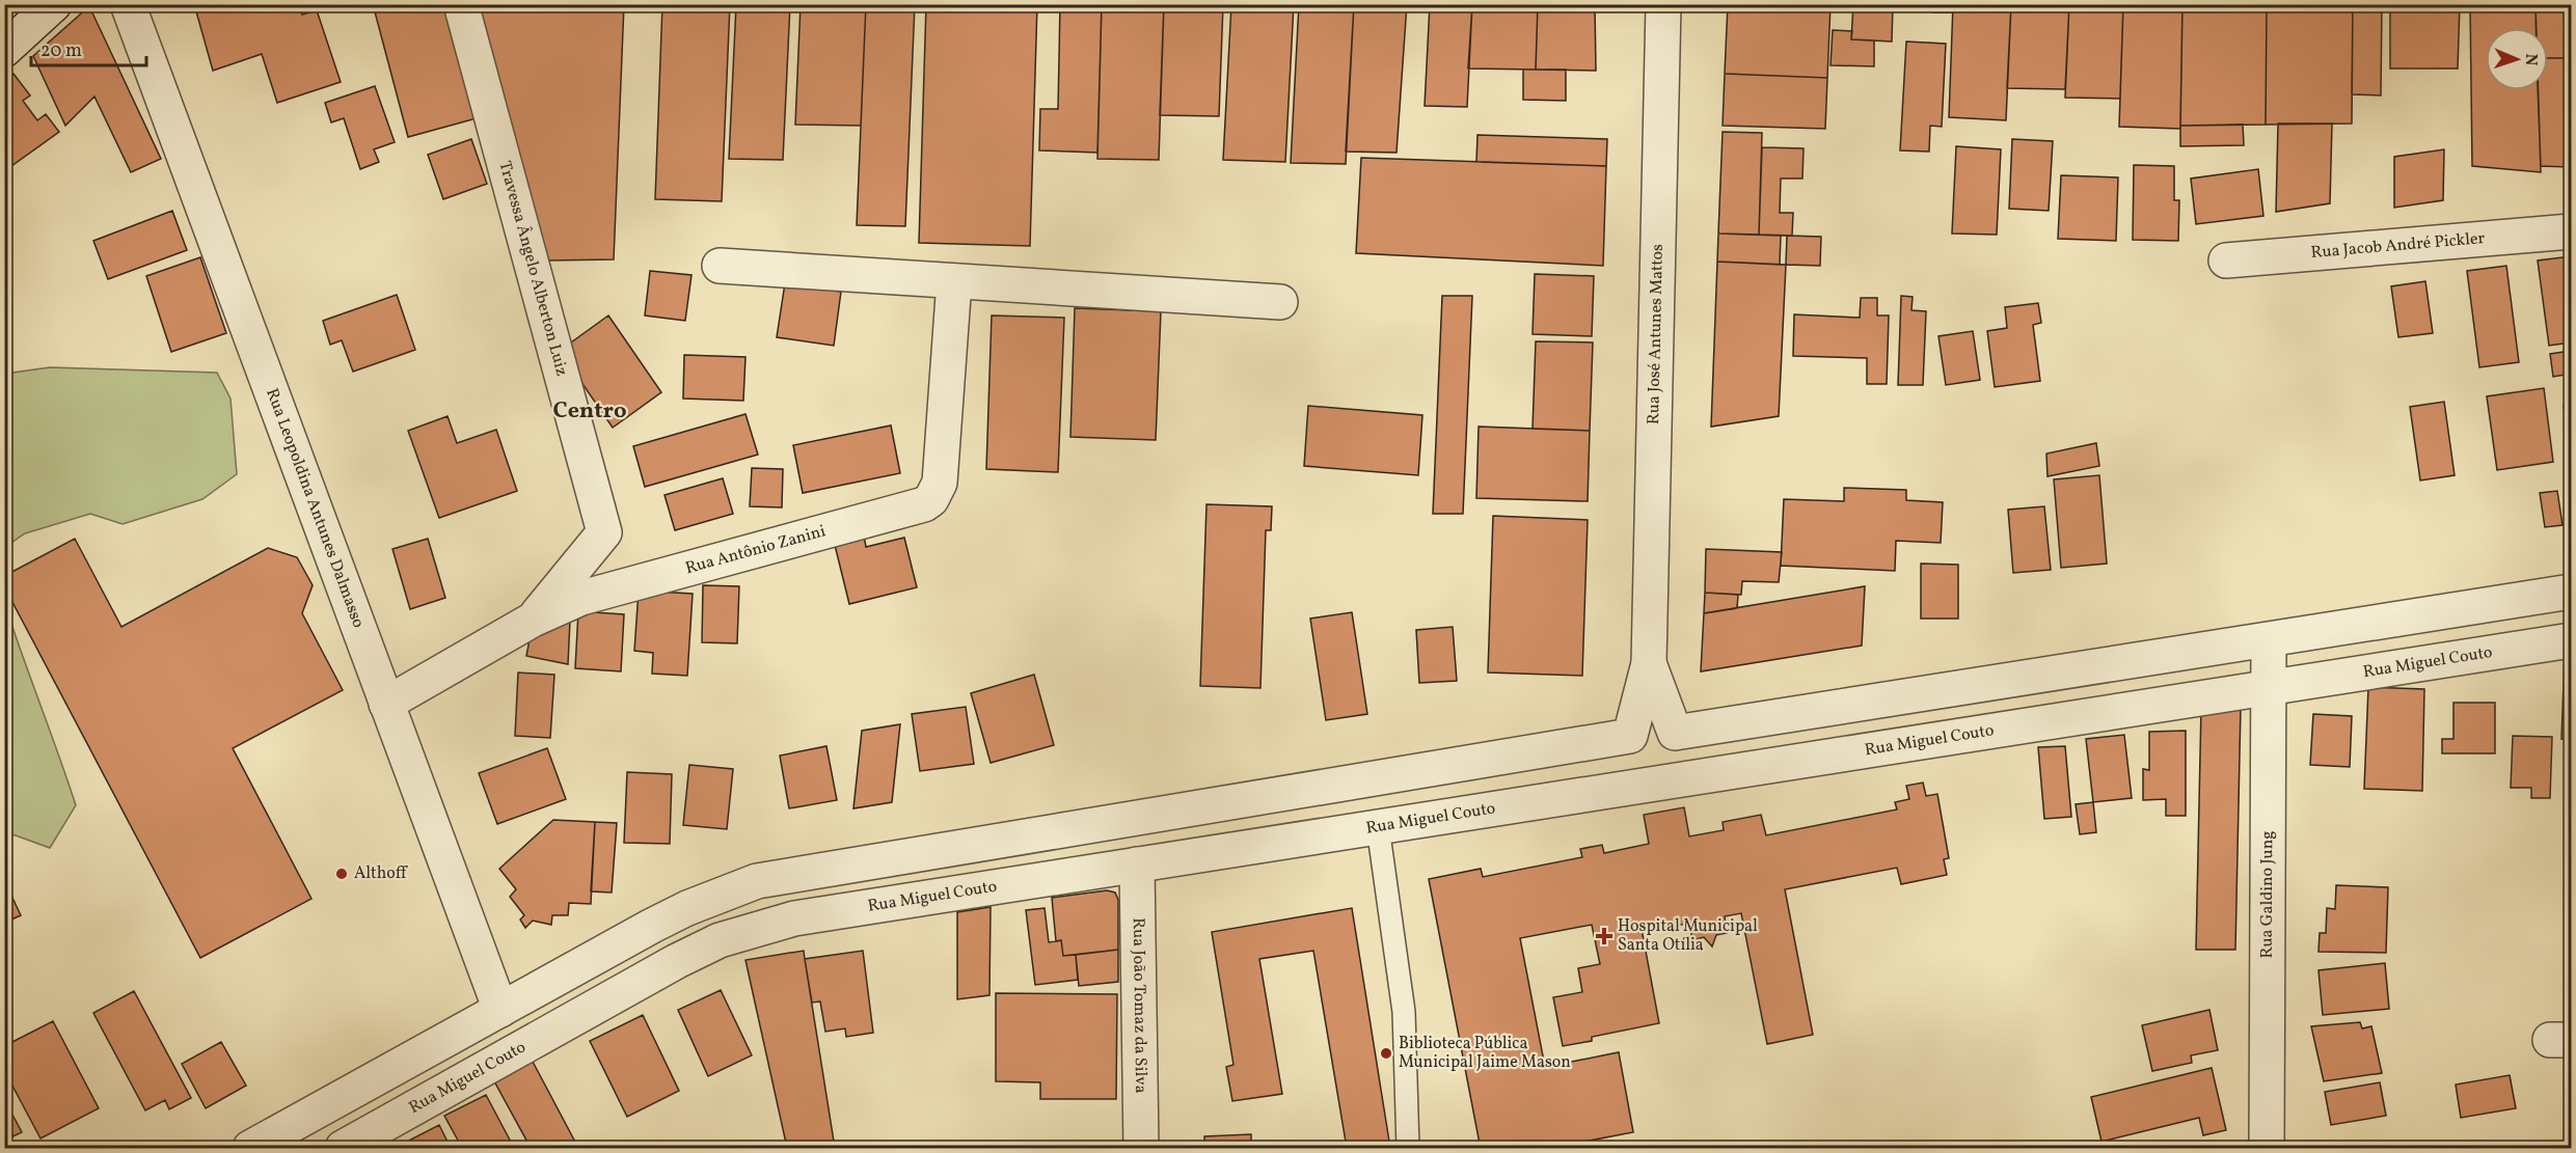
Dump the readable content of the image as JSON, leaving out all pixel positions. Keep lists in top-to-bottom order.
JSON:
{
  "streets": {
    "street": [
      "Rua Jacob André Pickler",
      "Travessa Ângelo Alberton Luiz",
      "Rua José Antunes Mattos",
      "Rua Leopoldina Antunes Dalmasso",
      "Rua Antônio Zanini",
      "Rua Miguel Couto",
      "Rua Galdino Jung",
      "Rua João Tomaz da Silva"
    ]
  },
  "crossings": [
    ["Travessa Ângelo Alberton Luiz", "Rua Antônio Zanini"],
    ["Rua José Antunes Mattos", "Rua Miguel Couto"],
    ["Rua Leopoldina Antunes Dalmasso", "Rua Antônio Zanini"],
    ["Rua Miguel Couto", "Rua Galdino Jung"],
    ["Rua Miguel Couto", "Rua João Tomaz da Silva"]
  ],
  "districts": ["Centro"],
  "places": {
    "other": ["Althoff", "Biblioteca Pública Municipal Jaime Mason"],
    "health": ["Hospital Municipal Santa Otília"]
  },
  "scale_bar": "20 m",
  "north": "right"
}
